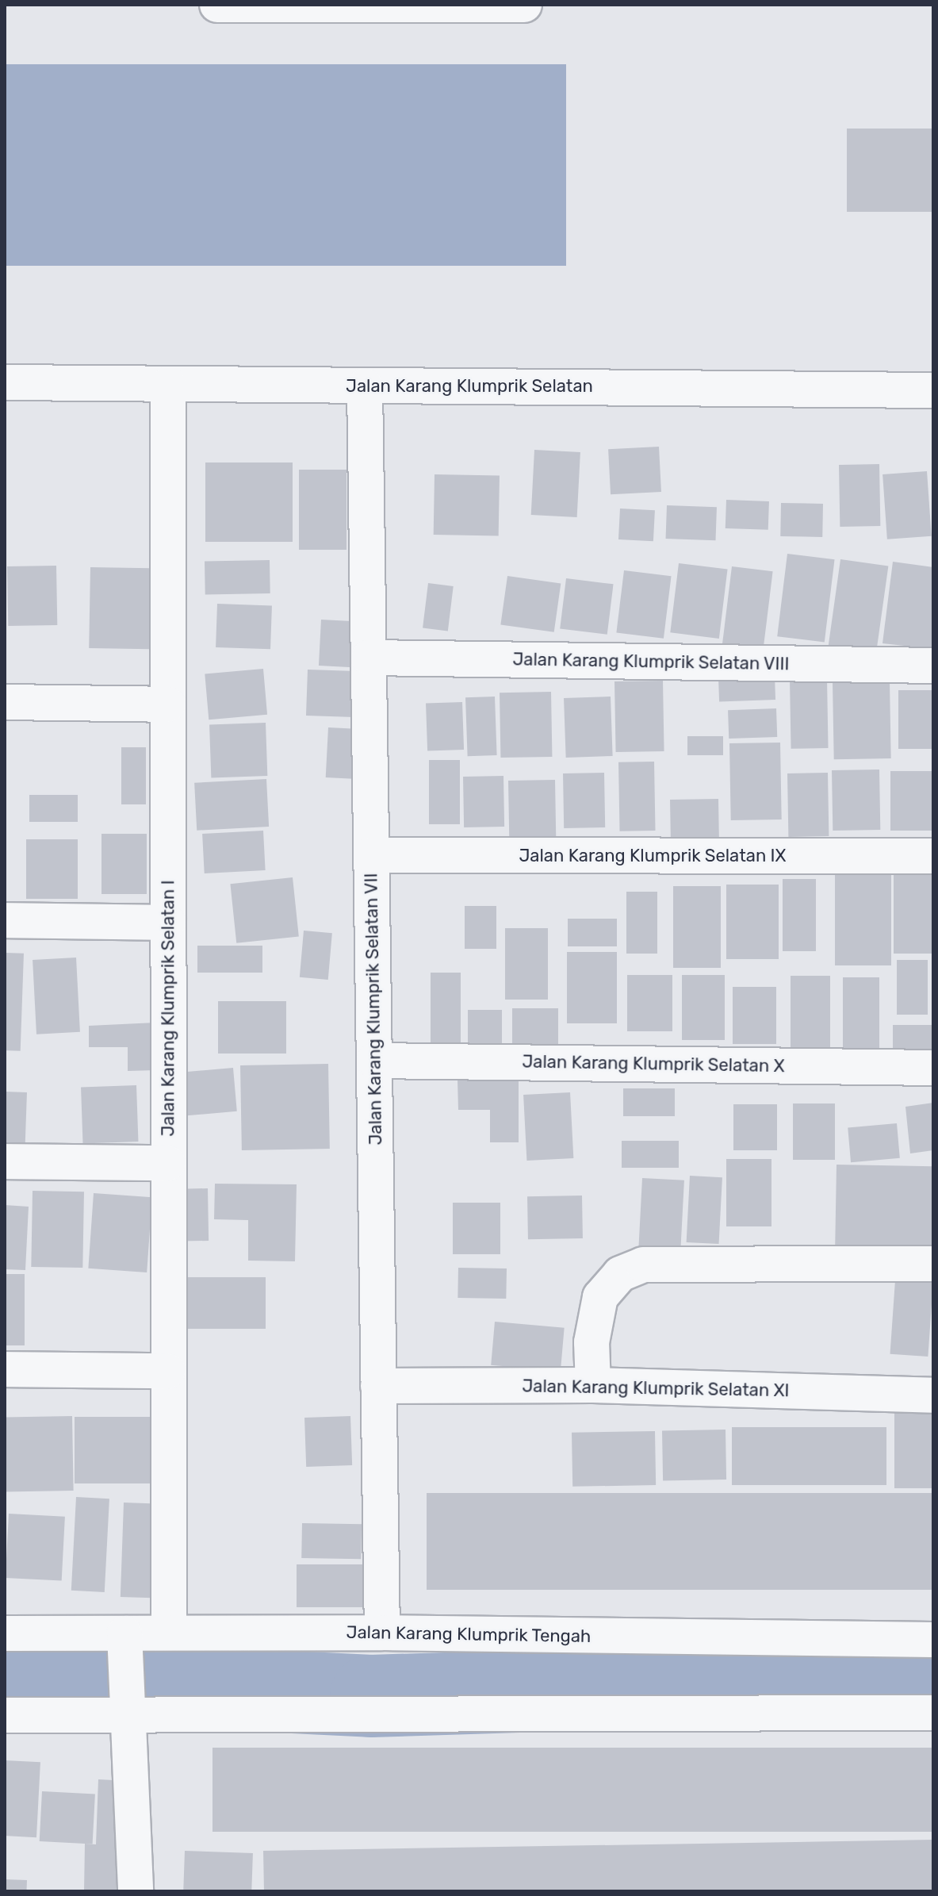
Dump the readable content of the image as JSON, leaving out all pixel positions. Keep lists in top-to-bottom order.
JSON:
{
  "streets": {
    "street": [
      "Jalan Karang Klumprik Selatan",
      "Jalan Karang Klumprik Selatan VIII",
      "Jalan Karang Klumprik Selatan IX",
      "Jalan Karang Klumprik Selatan I",
      "Jalan Karang Klumprik Selatan VII",
      "Jalan Karang Klumprik Selatan X",
      "Jalan Karang Klumprik Selatan XI",
      "Jalan Karang Klumprik Tengah"
    ]
  },
  "crossings": [
    ["Jalan Karang Klumprik Selatan", "Jalan Karang Klumprik Selatan I"],
    ["Jalan Karang Klumprik Selatan", "Jalan Karang Klumprik Selatan VII"],
    ["Jalan Karang Klumprik Selatan VIII", "Jalan Karang Klumprik Selatan VII"],
    ["Jalan Karang Klumprik Selatan IX", "Jalan Karang Klumprik Selatan VII"],
    ["Jalan Karang Klumprik Selatan I", "Jalan Karang Klumprik Tengah"],
    ["Jalan Karang Klumprik Selatan VII", "Jalan Karang Klumprik Selatan X"],
    ["Jalan Karang Klumprik Selatan VII", "Jalan Karang Klumprik Selatan XI"],
    ["Jalan Karang Klumprik Selatan VII", "Jalan Karang Klumprik Tengah"]
  ]
}
